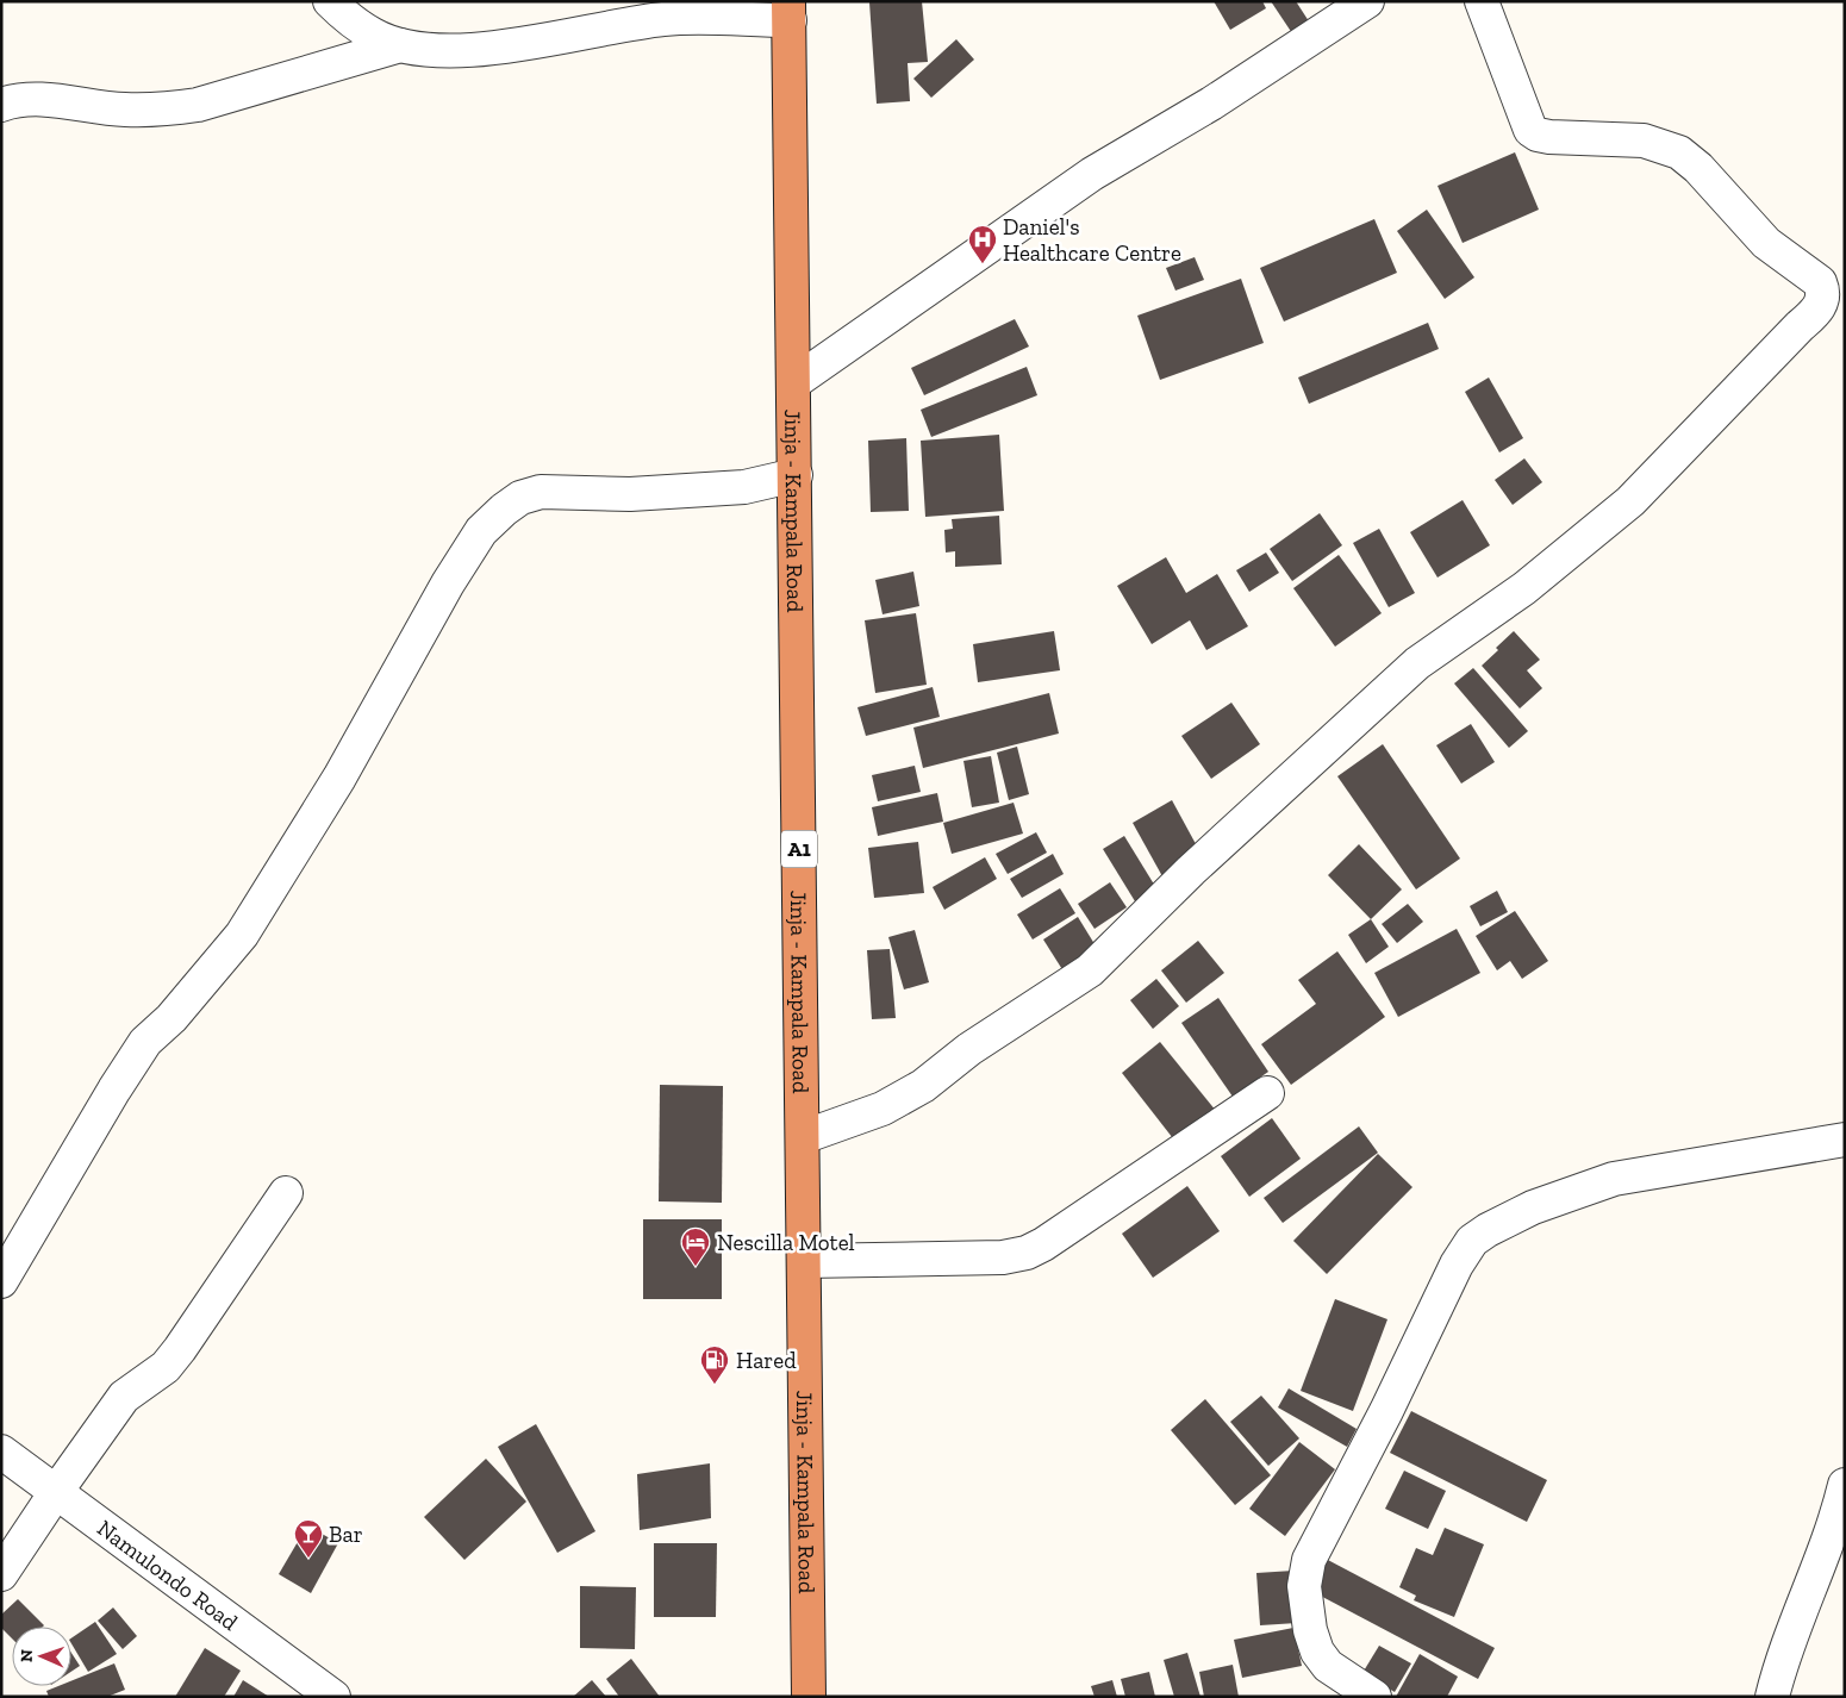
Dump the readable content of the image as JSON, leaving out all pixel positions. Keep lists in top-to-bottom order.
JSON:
{
  "streets": {
    "highway": ["Jinja - Kampala Road", "A1"],
    "street": ["Namulondo Road"]
  },
  "places": {
    "hospital": ["Daniel's Healthcare Centre"],
    "hotel": ["Nescilla Motel"],
    "fuel station": ["Hared"],
    "bar": ["Bar"]
  },
  "north": "left"
}
